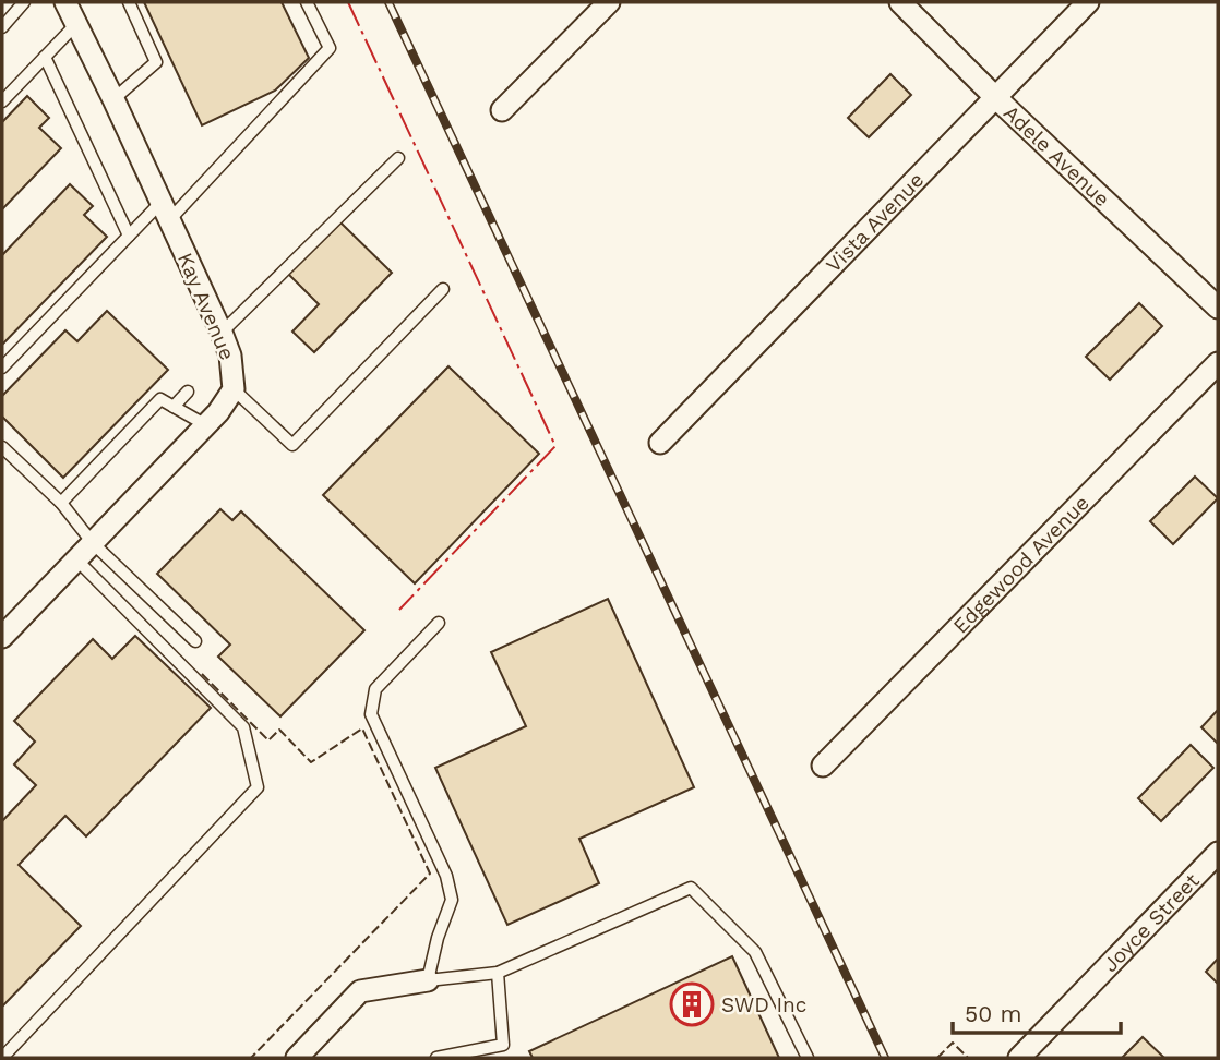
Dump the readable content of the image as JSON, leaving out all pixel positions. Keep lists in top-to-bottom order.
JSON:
{
  "streets": {
    "street": [
      "Adele Avenue",
      "Vista Avenue",
      "Kay Avenue",
      "Edgewood Avenue",
      "Joyce Street"
    ]
  },
  "crossings": [
    ["Adele Avenue", "Vista Avenue"]
  ],
  "places": {
    "building": ["SWD Inc"]
  },
  "scale_bar": "50 m"
}
